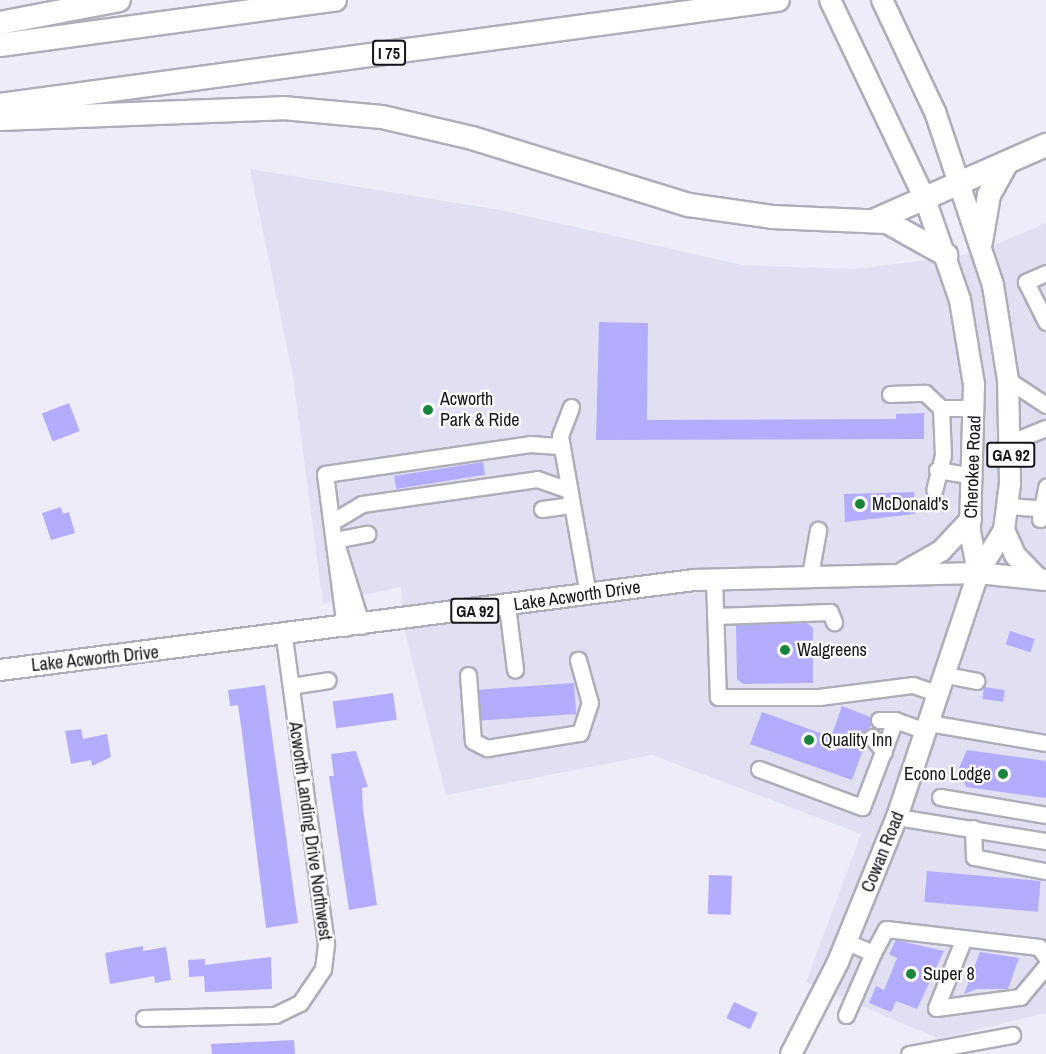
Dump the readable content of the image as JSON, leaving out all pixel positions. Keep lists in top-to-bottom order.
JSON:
{
  "streets": {
    "highway": ["I 75"],
    "main road": [
      "GA 92",
      "Cherokee Road",
      "Lake Acworth Drive",
      "Cowan Road"
    ],
    "street": ["Acworth Landing Drive Northwest"]
  },
  "crossings": [
    ["Cherokee Road", "Lake Acworth Drive"],
    ["Cherokee Road", "Cowan Road"],
    ["Lake Acworth Drive", "Acworth Landing Drive Northwest"],
    ["Lake Acworth Drive", "Cowan Road"]
  ],
  "places": [
    "Acworth Park & Ride",
    "McDonald's",
    "Walgreens",
    "Quality Inn",
    "Econo Lodge",
    "Super 8"
  ]
}
